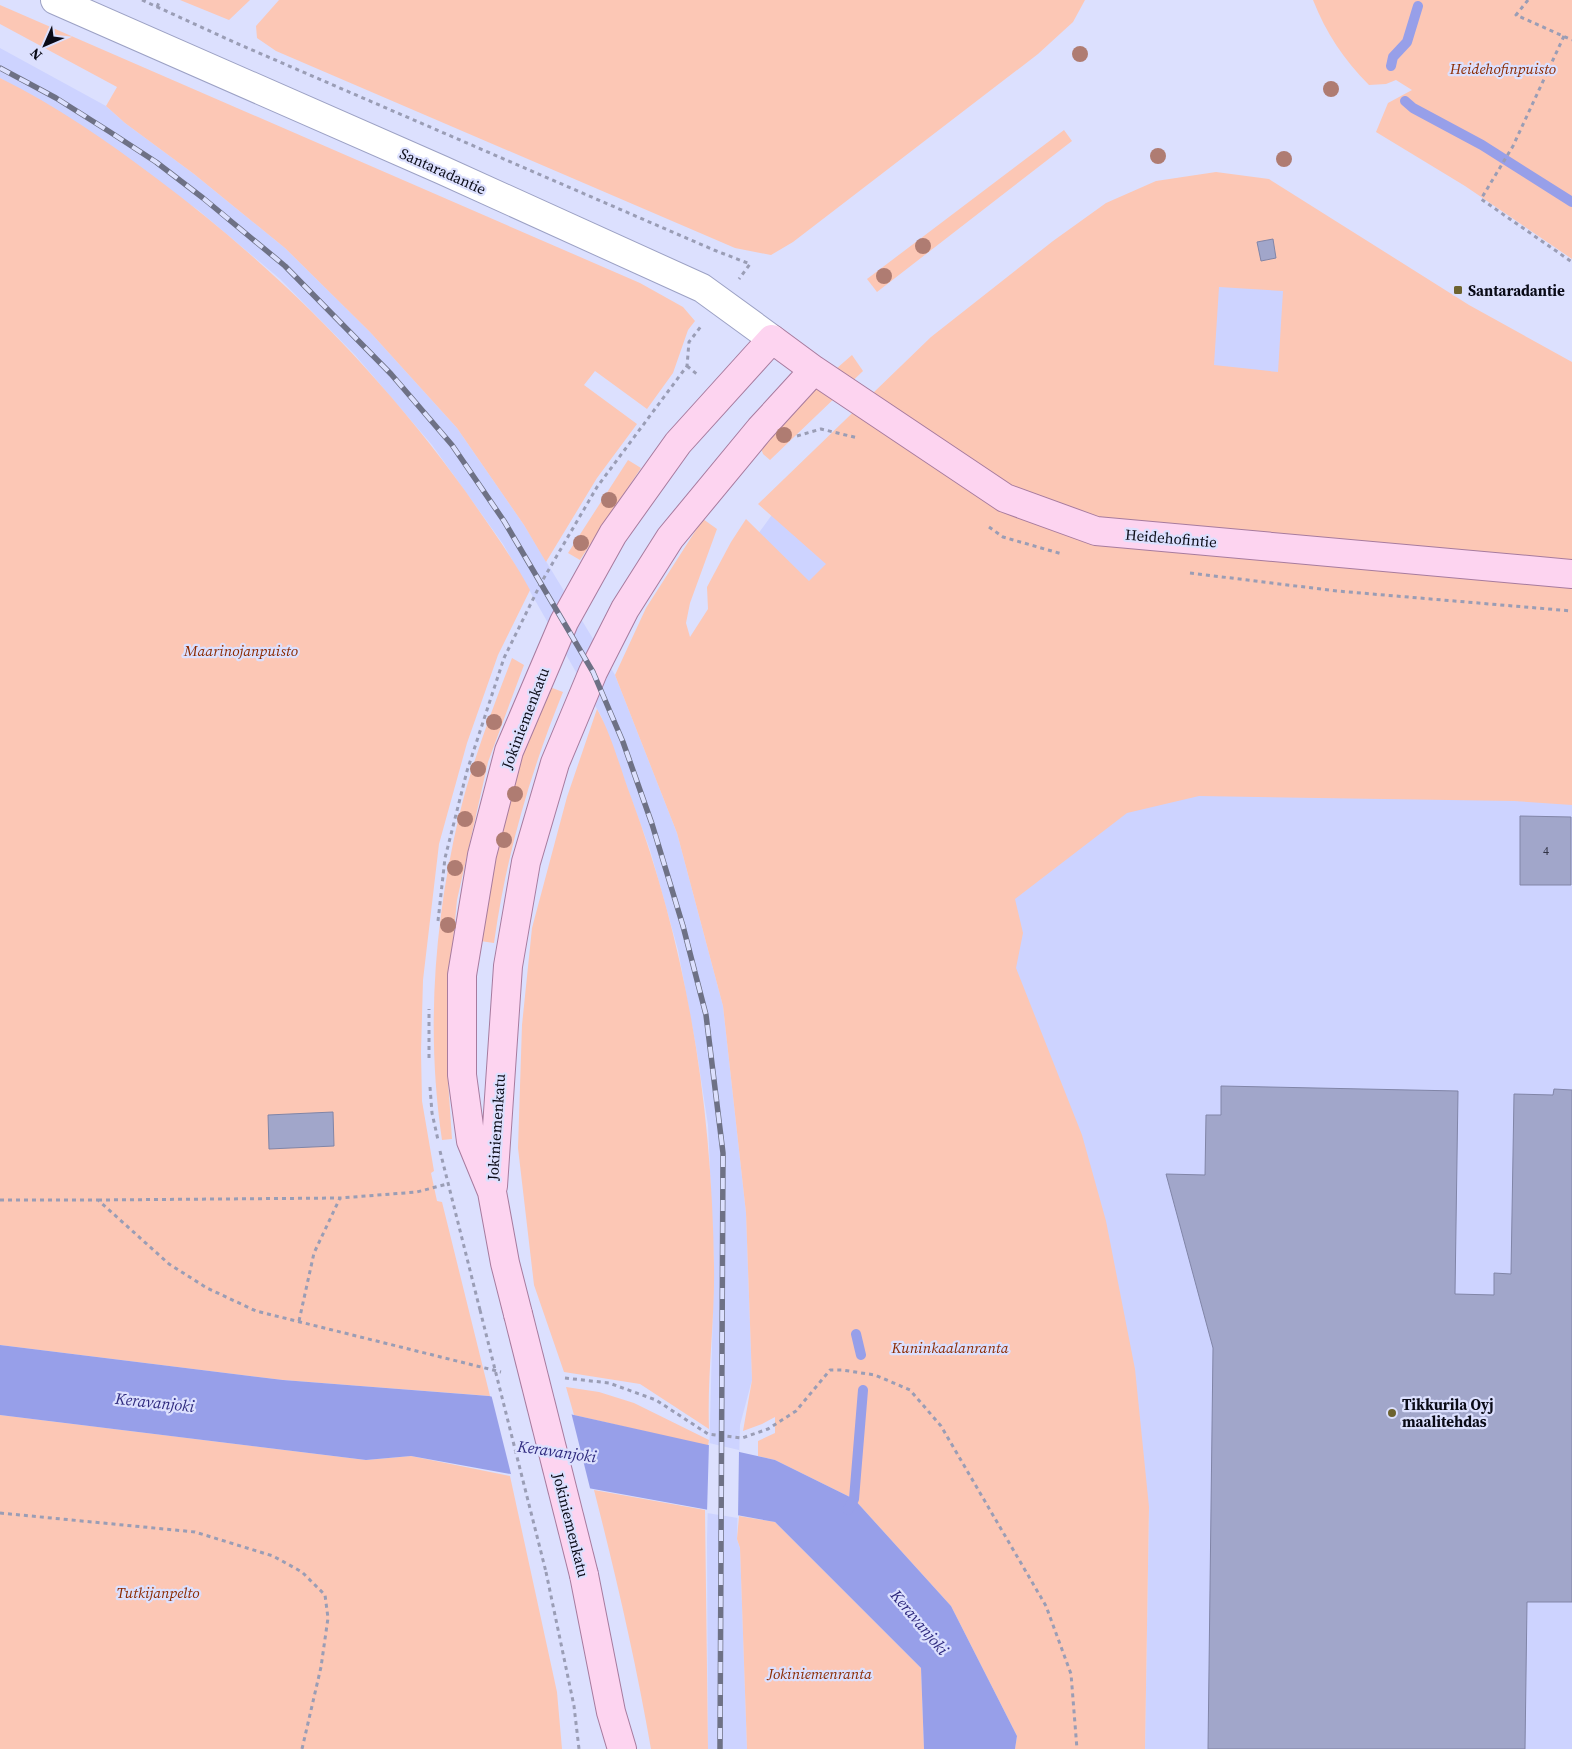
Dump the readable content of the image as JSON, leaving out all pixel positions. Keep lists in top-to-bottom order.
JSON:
{
  "streets": {
    "main road": ["Santaradantie", "Heidehofintie", "Jokiniemenkatu"]
  },
  "crossings": [
    ["Santaradantie", "Heidehofintie"],
    ["Santaradantie", "Jokiniemenkatu"],
    ["Heidehofintie", "Jokiniemenkatu"]
  ],
  "water": ["Keravanjoki"],
  "parks": [
    "Heidehofinpuisto",
    "Maarinojanpuisto",
    "Kuninkaalanranta",
    "Tutkijanpelto",
    "Jokiniemenranta"
  ],
  "places": {
    "transit": ["Santaradantie"],
    "other": ["Tikkurila Oyj maalitehdas"]
  },
  "house_numbers": ["4"],
  "north": "bottom left"
}
